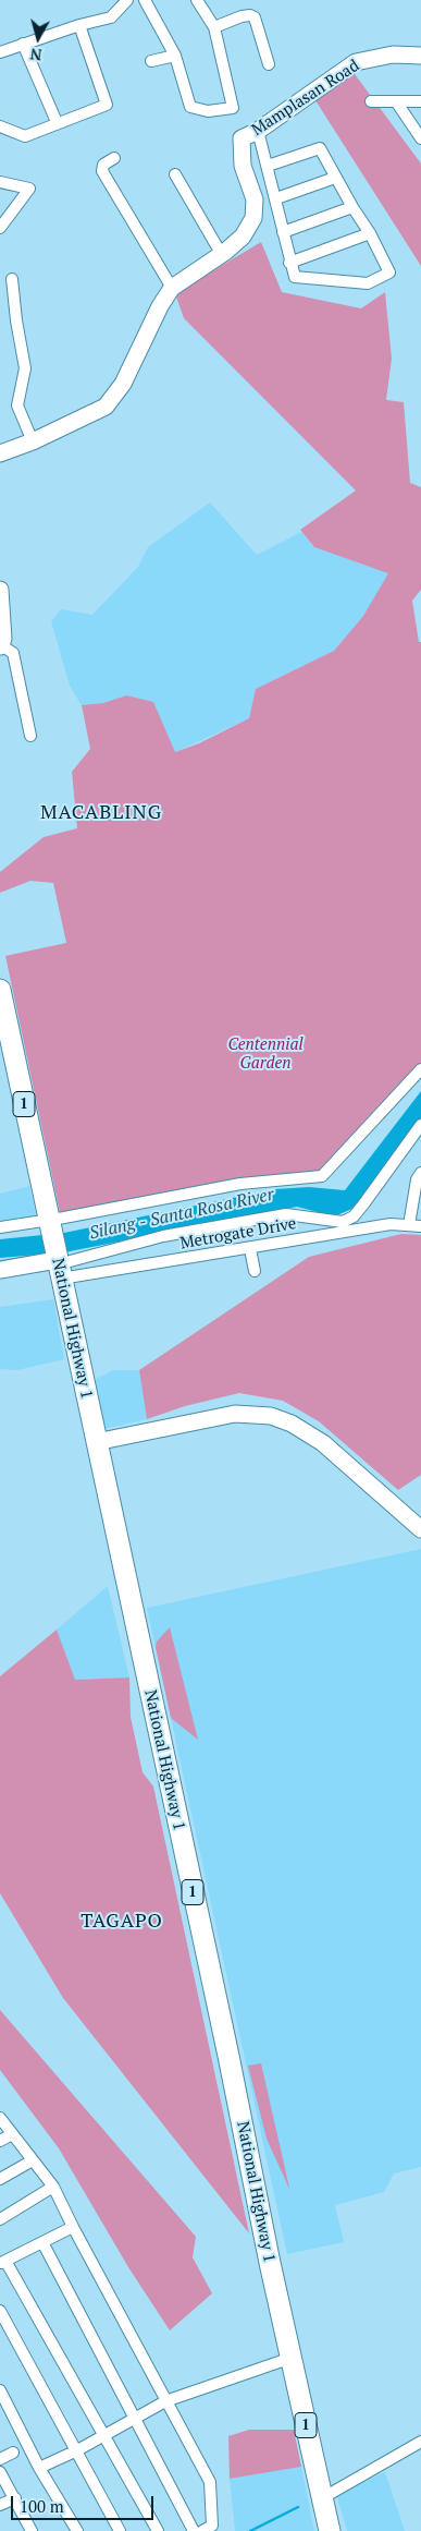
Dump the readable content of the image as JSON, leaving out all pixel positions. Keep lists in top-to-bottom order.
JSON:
{
  "streets": {
    "highway": ["1", "National Highway 1"],
    "street": ["Mamplasan Road", "Metrogate Drive"]
  },
  "crossings": [
    ["Metrogate Drive", "National Highway 1"]
  ],
  "districts": ["MACABLING", "TAGAPO"],
  "water": ["Silang - Santa Rosa River"],
  "parks": ["Centennial Garden"],
  "scale_bar": "100 m",
  "north": "bottom"
}
